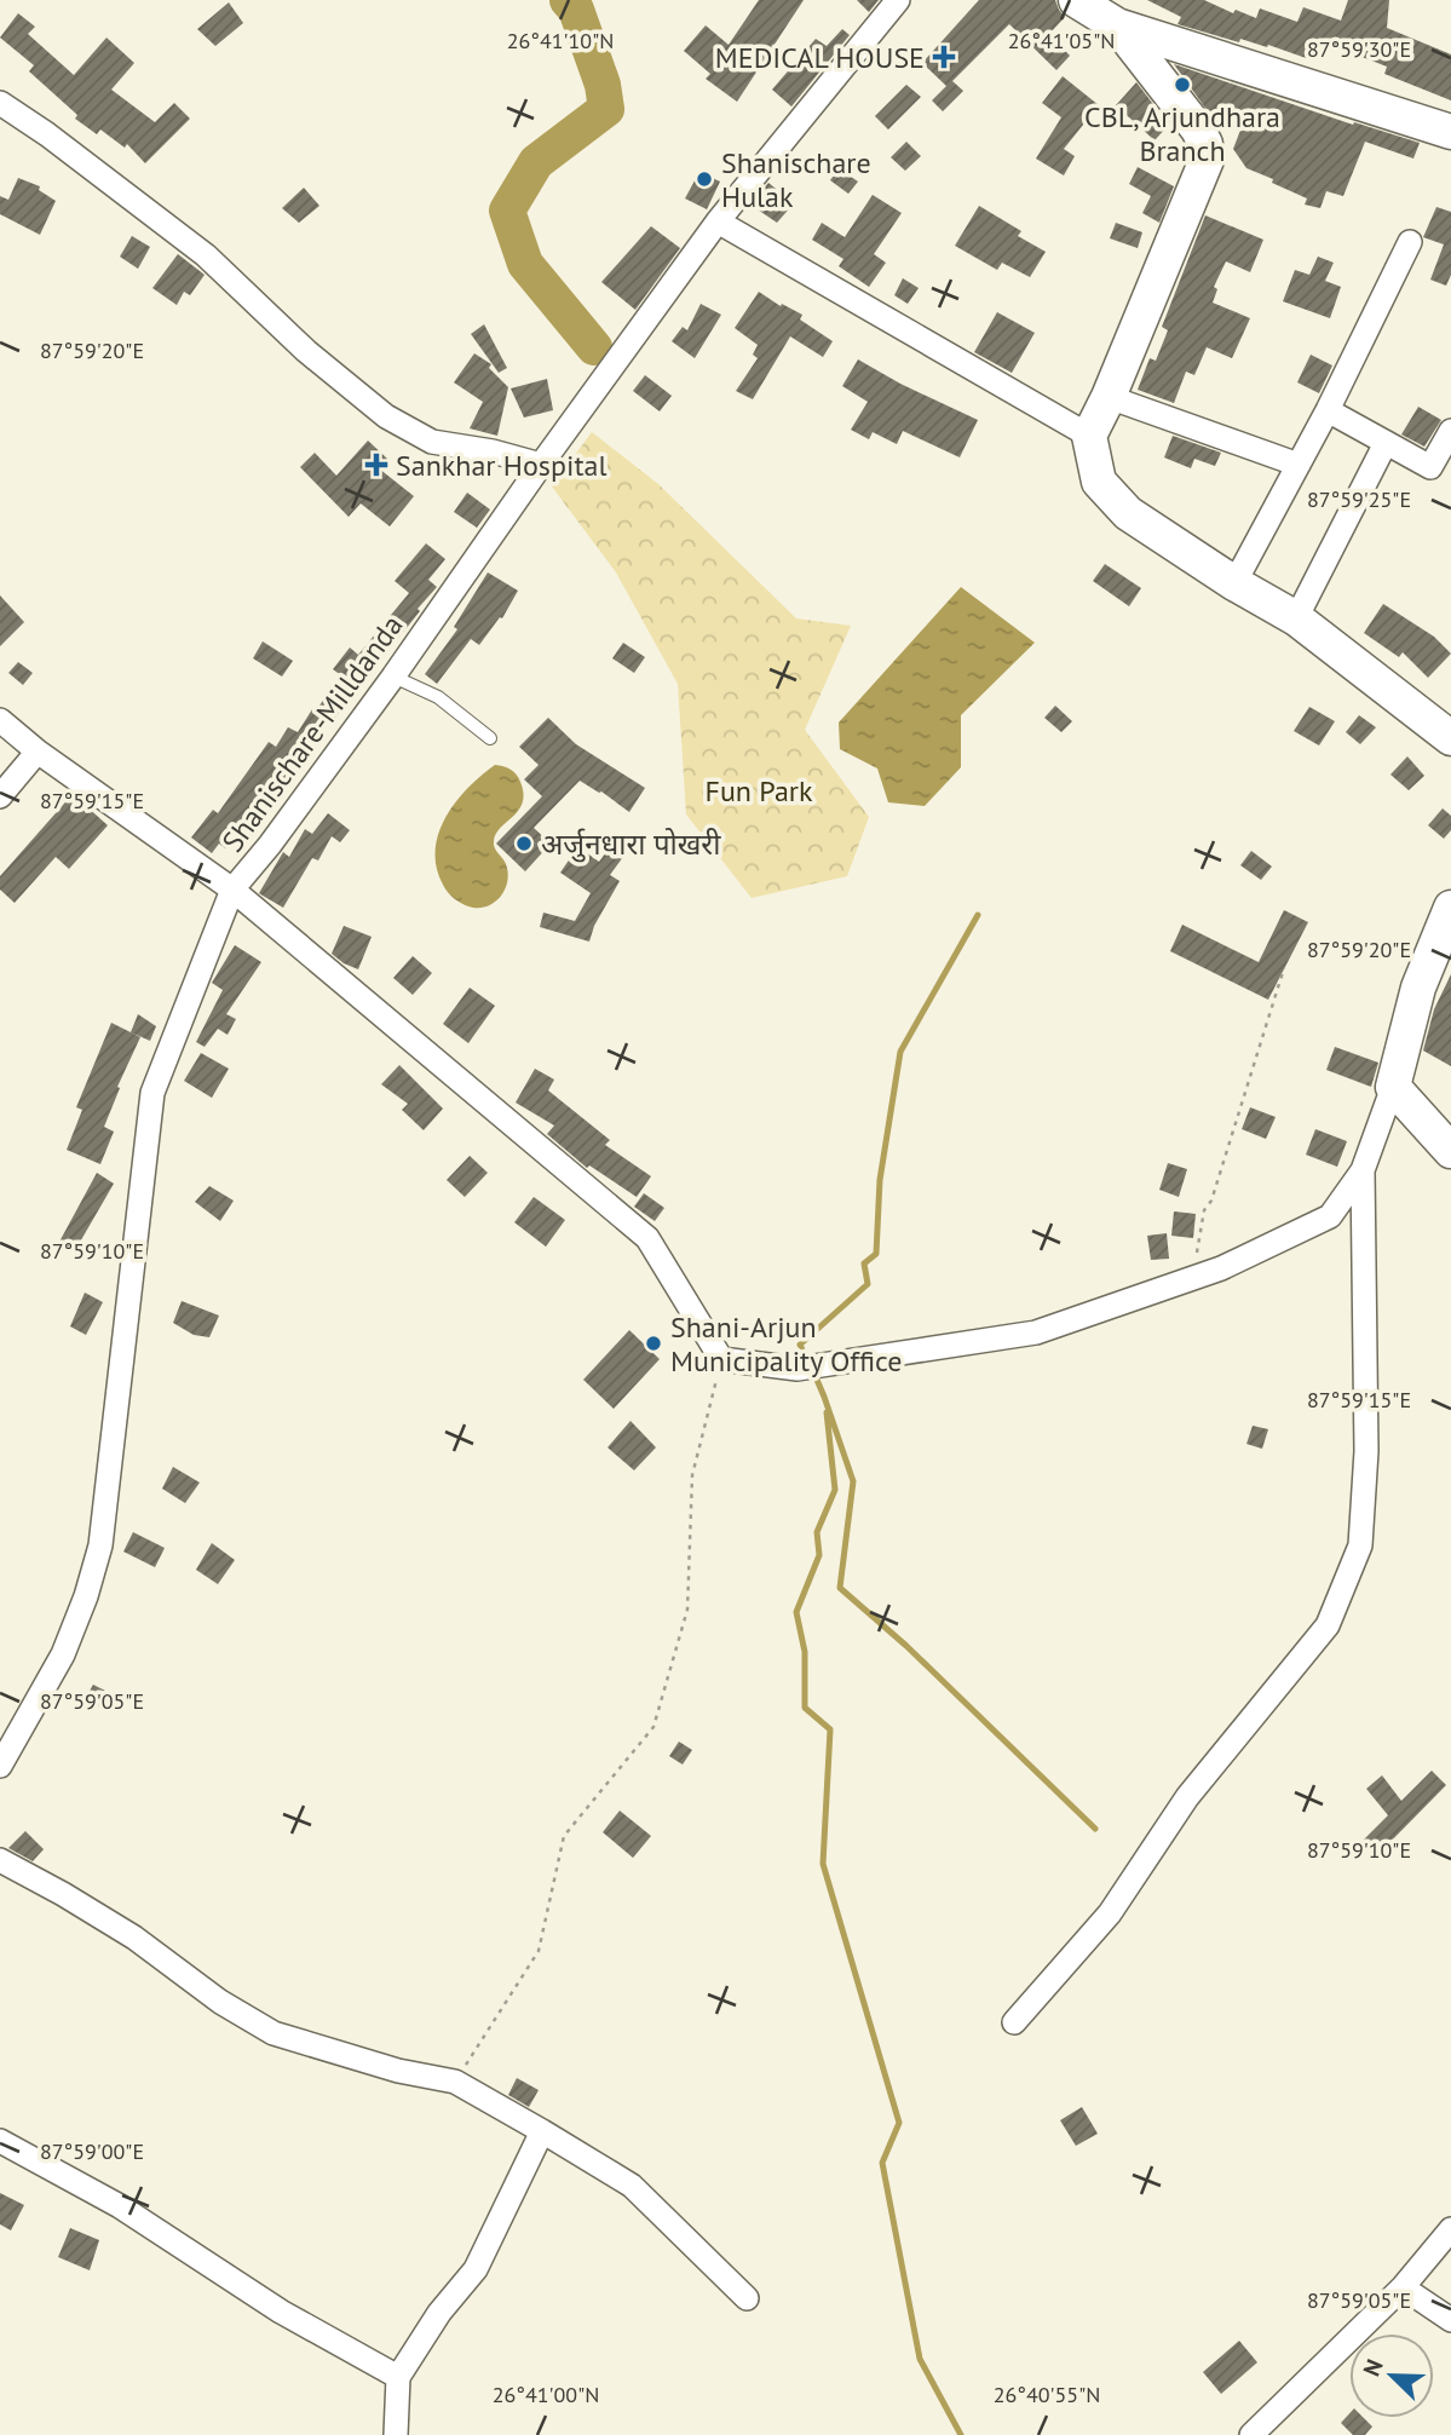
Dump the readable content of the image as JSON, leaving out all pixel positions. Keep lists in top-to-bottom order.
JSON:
{
  "streets": {
    "street": ["Shanischare-Milldanda"]
  },
  "parks": ["Fun Park"],
  "places": {
    "health": ["MEDICAL HOUSE", "Sankhar Hospital"],
    "other": [
      "CBL, Arjundhara Branch",
      "Shanischare Hulak",
      "अर्जुनधारा पोखरी",
      "Shani-Arjun Municipality Office"
    ]
  },
  "north": "top left",
  "coordinates": [
    "26°41'10\"N",
    "26°41'05\"N",
    "87°59'30\"E",
    "87°59'20\"E",
    "87°59'25\"E",
    "87°59'15\"E",
    "87°59'10\"E",
    "87°59'05\"E",
    "87°59'00\"E",
    "26°41'00\"N",
    "26°40'55\"N"
  ]
}
